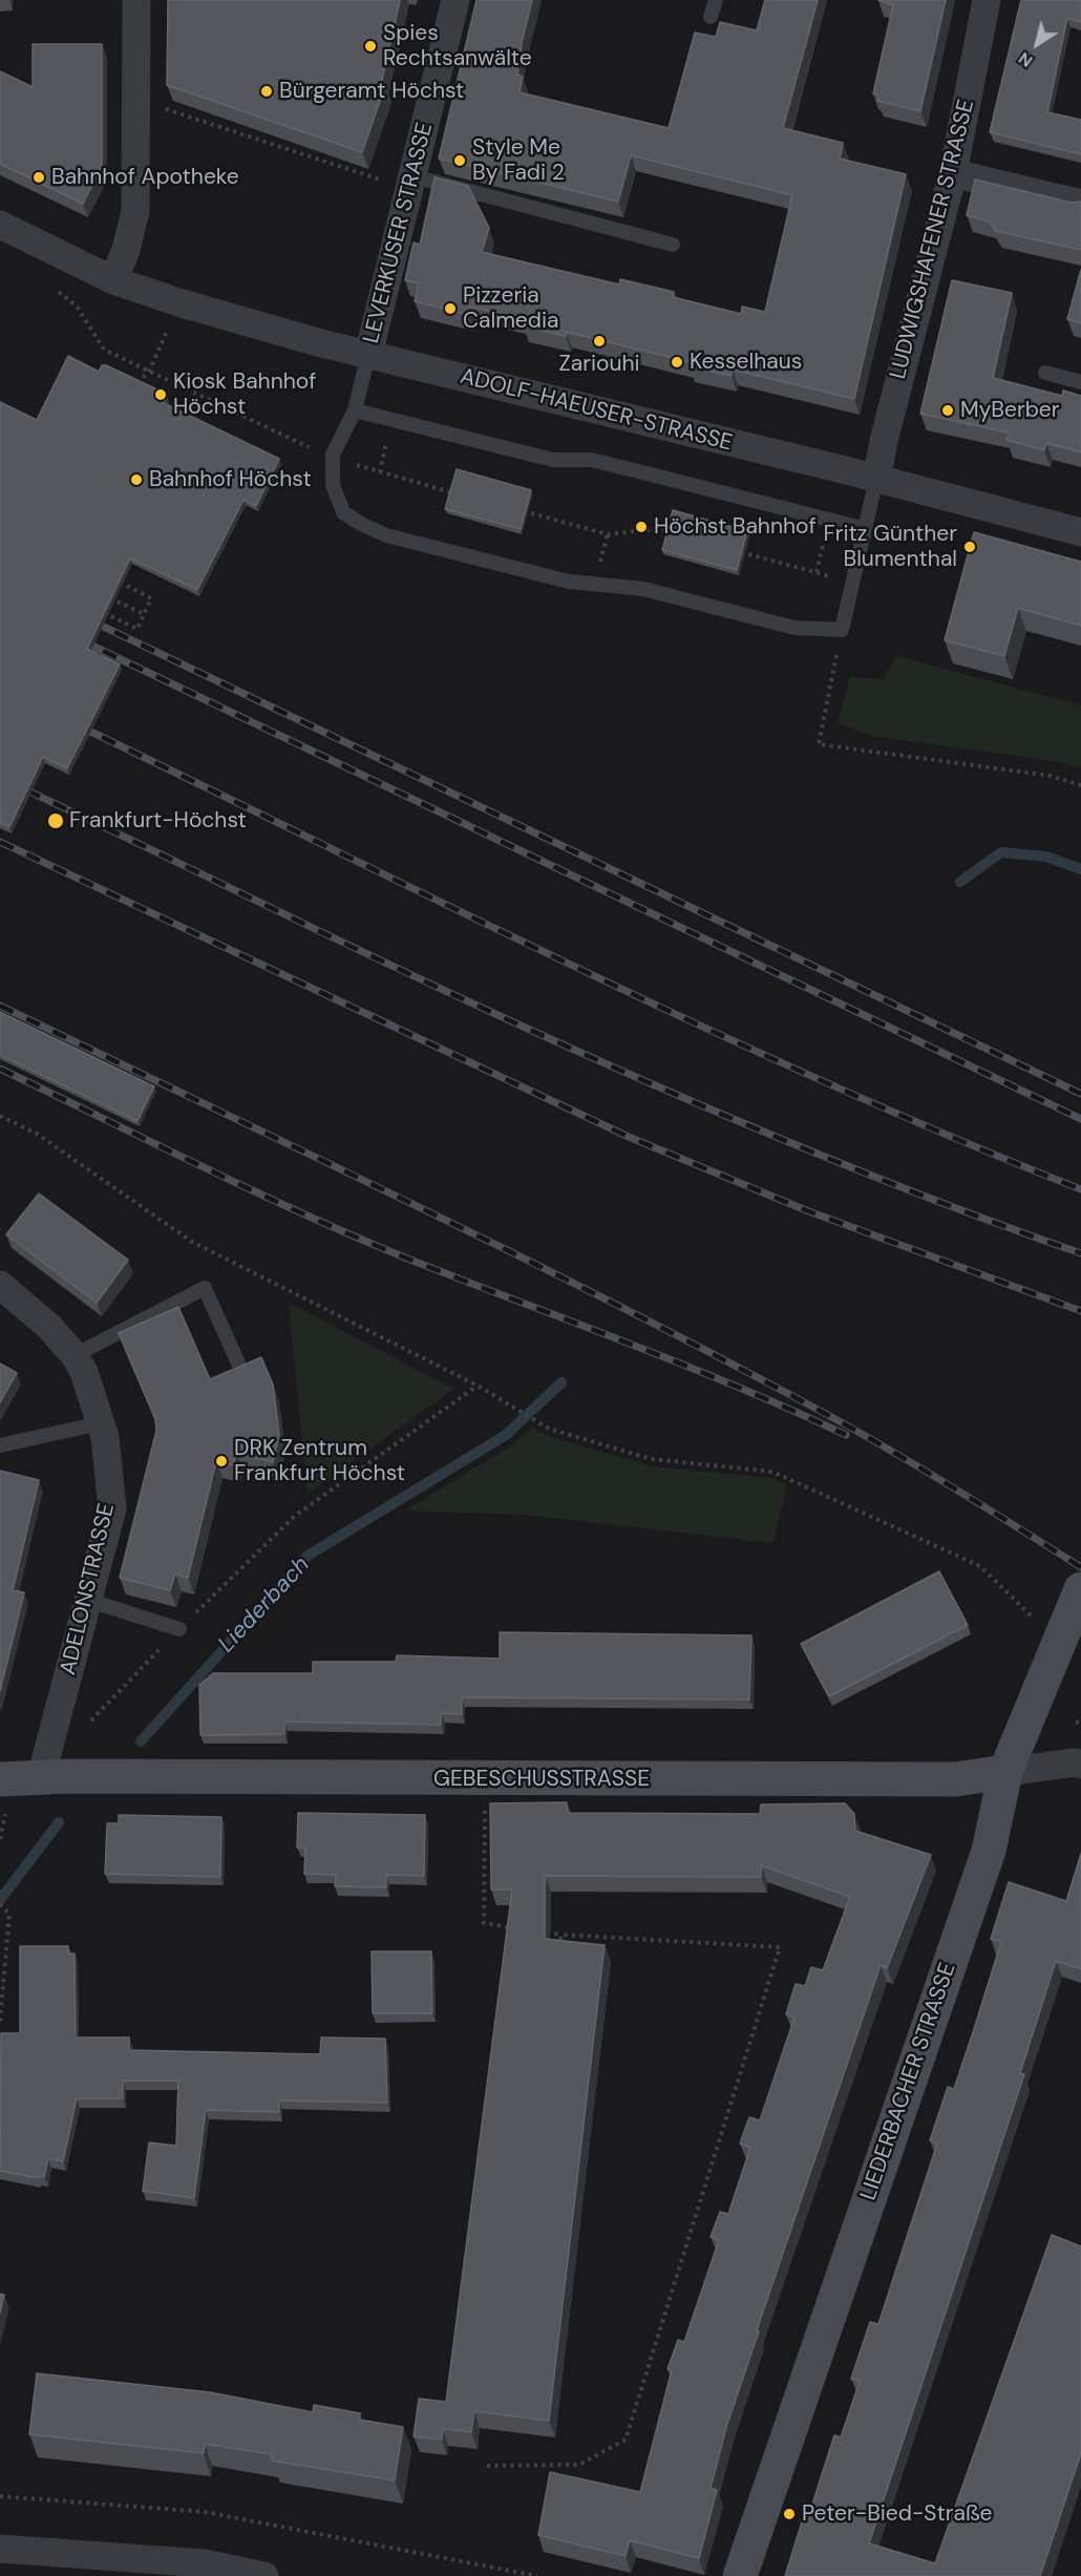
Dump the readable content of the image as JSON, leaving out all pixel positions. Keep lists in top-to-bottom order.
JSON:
{
  "streets": {
    "street": [
      "LEVERKUSER STRASSE",
      "LUDWIGSHAFENER STRASSE",
      "ADOLF-HAEUSER-STRASSE",
      "ADELONSTRASSE",
      "GEBESCHUSSTRASSE",
      "LIEDERBACHER STRASSE"
    ]
  },
  "crossings": [
    ["LEVERKUSER STRASSE", "ADOLF-HAEUSER-STRASSE"],
    ["LUDWIGSHAFENER STRASSE", "ADOLF-HAEUSER-STRASSE"],
    ["ADELONSTRASSE", "GEBESCHUSSTRASSE"],
    ["GEBESCHUSSTRASSE", "LIEDERBACHER STRASSE"]
  ],
  "water": ["Liederbach"],
  "places": [
    "Spies Rechtsanwälte",
    "Bürgeramt Höchst",
    "Style Me By Fadi 2",
    "Bahnhof Apotheke",
    "Pizzeria Calmedia",
    "Zariouhi",
    "Kesselhaus",
    "Kiosk Bahnhof Höchst",
    "MyBerber",
    "Bahnhof Höchst",
    "Höchst Bahnhof",
    "Fritz Günther Blumenthal",
    "Frankfurt-Höchst",
    "DRK Zentrum Frankfurt Höchst",
    "Peter-Bied-Straße"
  ],
  "north": "bottom left"
}
